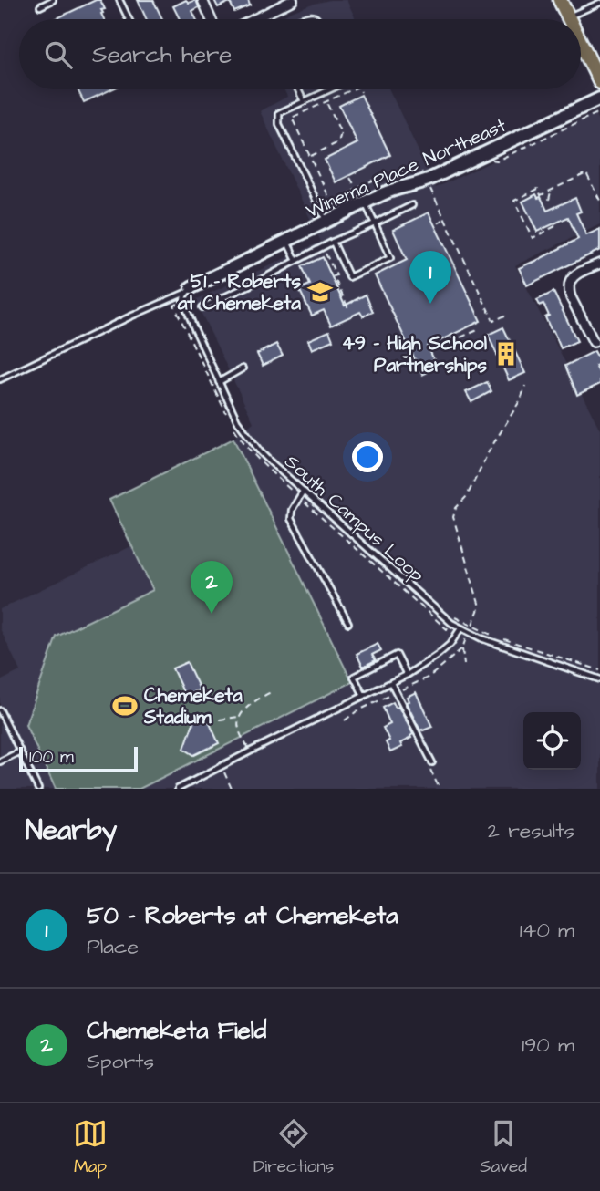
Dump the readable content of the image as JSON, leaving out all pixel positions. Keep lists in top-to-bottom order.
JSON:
{
  "streets": {
    "street": ["Winema Place Northeast"],
    "lane": ["South Campus Loop"]
  },
  "places": {
    "school or university": ["51 - Roberts at Chemeketa"],
    "building": ["49 - High School Partnerships"],
    "sports": ["Chemeketa Stadium"]
  },
  "scale_bar": "100 m",
  "page": {
    "search": "Search here",
    "pins": ["1", "2"],
    "scale": "100 m",
    "heading": ["Nearby", "2 results"],
    "list": [
      {
        "mark": "1",
        "name": "50 - Roberts at Chemeketa",
        "note": "Place",
        "value": "140 m"
      },
      {
        "mark": "2",
        "name": "Chemeketa Field",
        "note": "Sports",
        "value": "190 m"
      }
    ],
    "nav": ["Map", "Directions", "Saved"]
  }
}
